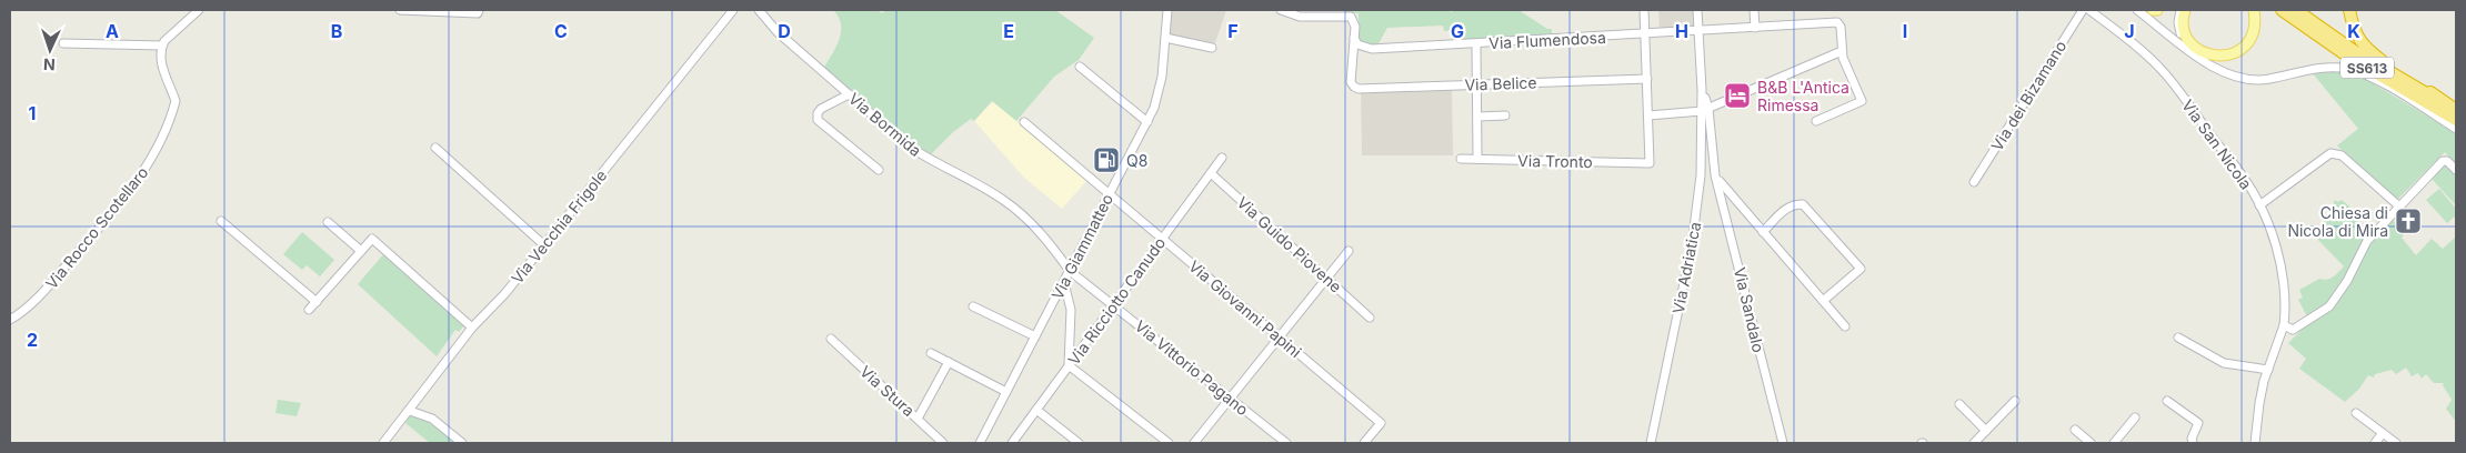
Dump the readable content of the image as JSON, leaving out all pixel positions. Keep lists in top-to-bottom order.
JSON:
{
  "streets": {
    "highway": ["SS613"],
    "street": [
      "Via Flumendosa",
      "Via Belice",
      "Via dei Bizamano",
      "Via Bormida",
      "Via San Nicola",
      "Via Tronto",
      "Via Vecchia Frigole",
      "Via Rocco Scotellaro",
      "Via Guido Piovene",
      "Via Giammatteo",
      "Via Adriatica",
      "Via Ricciotto Canudo",
      "Via Giovanni Papini",
      "Via Sandalo",
      "Via Vittorio Pagano",
      "Via Stura"
    ]
  },
  "crossings": [
    ["Via Flumendosa", "Via Belice"],
    ["Via Flumendosa", "Via Adriatica"],
    ["Via Bormida", "Via Giammatteo"],
    ["Via Bormida", "Via Vittorio Pagano"],
    ["Via Guido Piovene", "Via Ricciotto Canudo"],
    ["Via Giammatteo", "Via Giovanni Papini"],
    ["Via Giammatteo", "Via Vittorio Pagano"],
    ["Via Adriatica", "Via Sandalo"],
    ["Via Ricciotto Canudo", "Via Giovanni Papini"],
    ["Via Ricciotto Canudo", "Via Vittorio Pagano"]
  ],
  "places": {
    "hotel": ["B&B L'Antica Rimessa"],
    "fuel station": ["Q8"],
    "church": ["Chiesa di Nicola di Mira"]
  },
  "north": "bottom",
  "grid": {
    "columns": [
      "A",
      "B",
      "C",
      "D",
      "E",
      "F",
      "G",
      "H",
      "I",
      "J",
      "K"
    ],
    "rows": ["1", "2"]
  }
}
